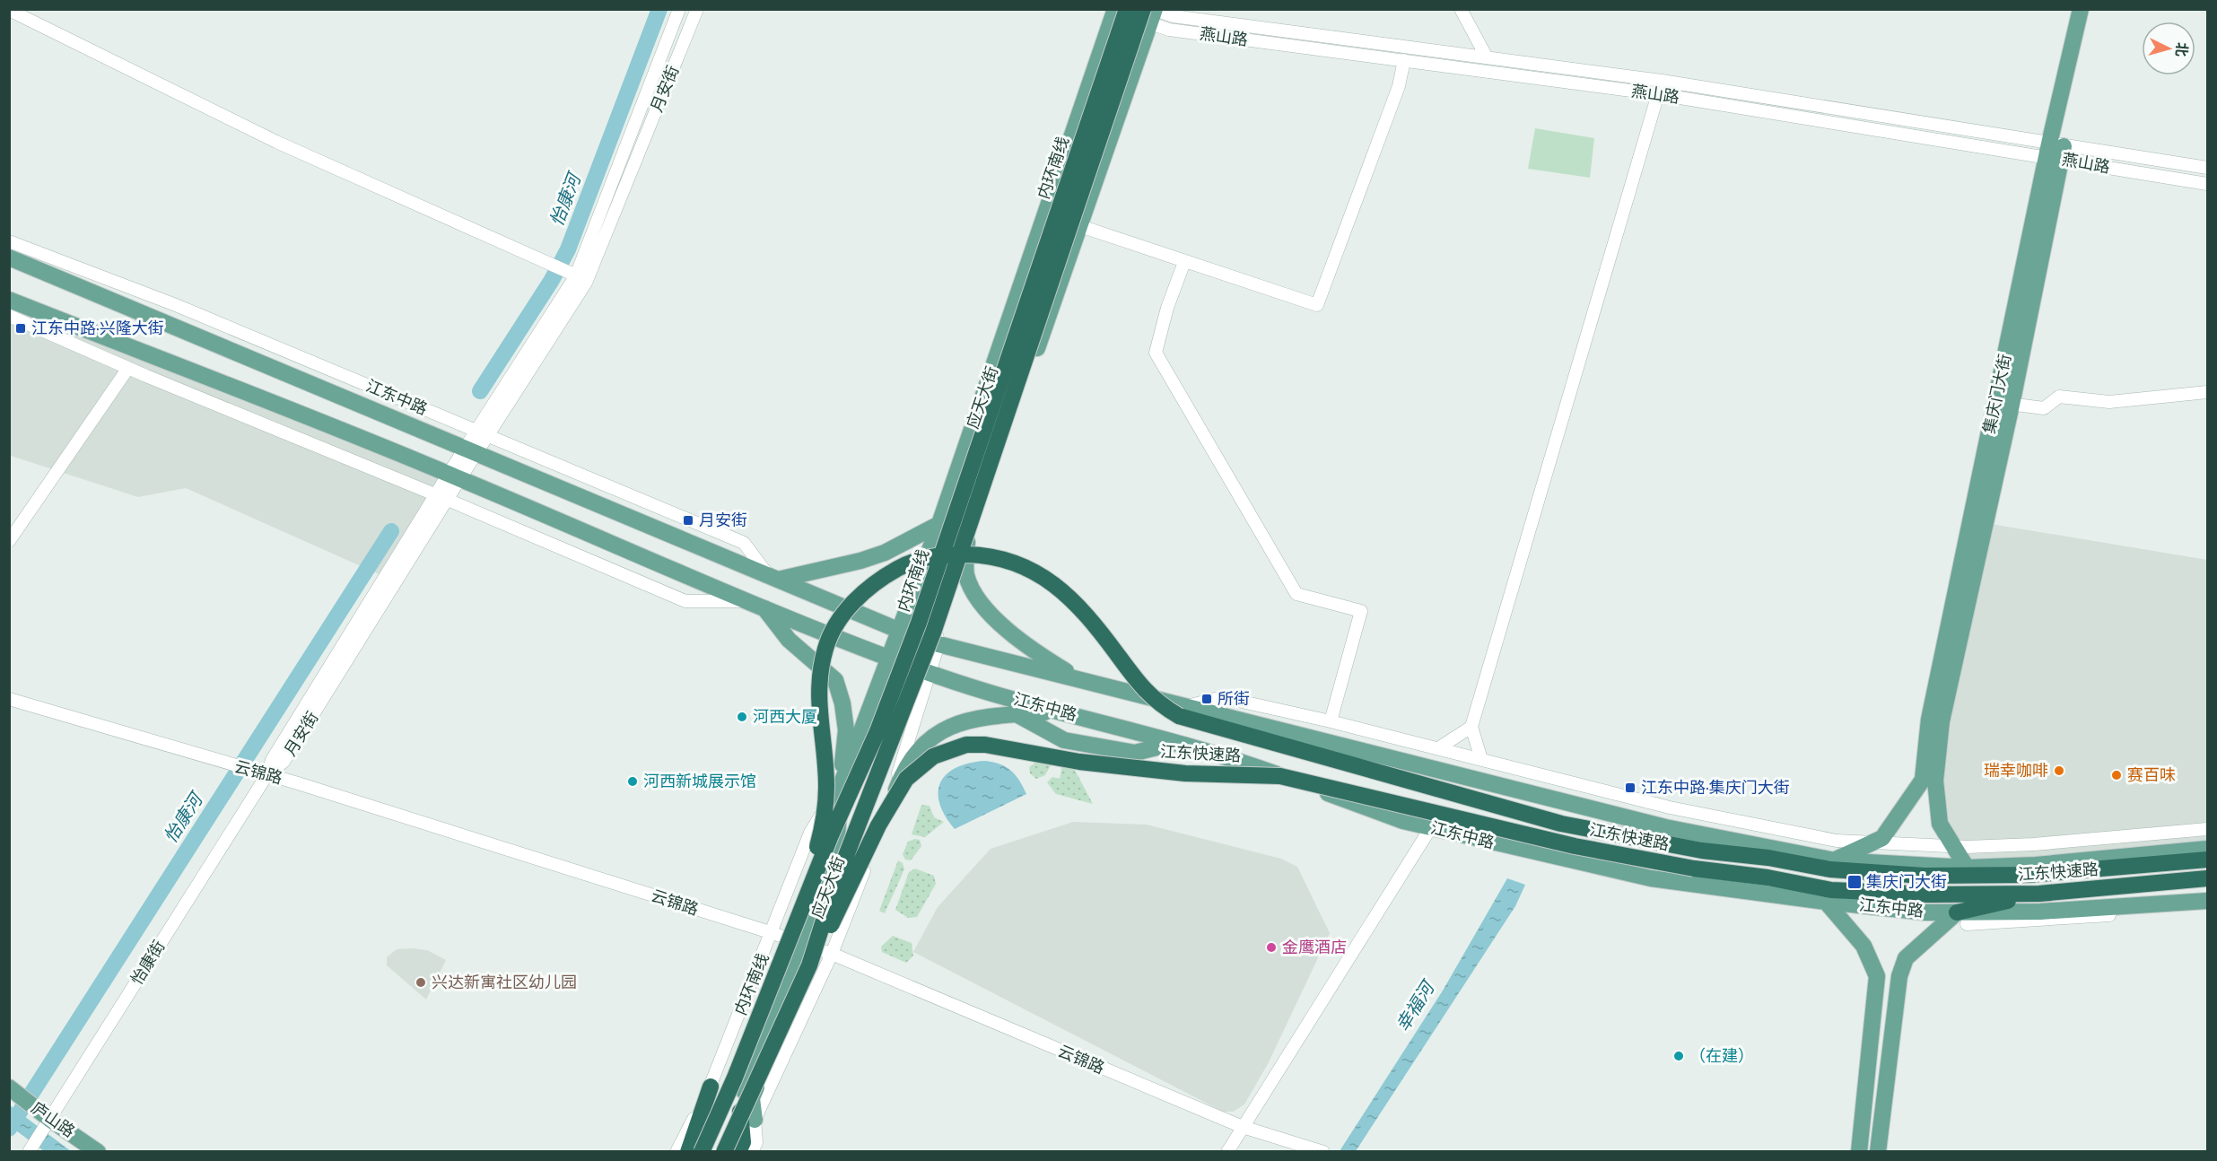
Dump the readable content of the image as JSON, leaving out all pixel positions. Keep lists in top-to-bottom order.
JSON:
{
  "streets": {
    "highway": ["内环南线", "江东快速路"],
    "main road": [
      "集庆门大街",
      "江东中路",
      "应天大街",
      "庐山路"
    ],
    "street": [
      "燕山路",
      "月安街",
      "云锦路",
      "怡康街"
    ]
  },
  "crossings": [
    ["燕山路", "内环南线"],
    ["燕山路", "集庆门大街"],
    ["燕山路", "应天大街"],
    ["月安街", "江东中路"],
    ["月安街", "怡康街"],
    ["内环南线", "应天大街"],
    ["内环南线", "江东快速路"],
    ["集庆门大街", "江东中路"],
    ["江东中路", "应天大街"],
    ["江东中路", "江东快速路"],
    ["江东中路", "怡康街"],
    ["应天大街", "云锦路"],
    ["云锦路", "怡康街"],
    ["怡康街", "庐山路"]
  ],
  "water": ["怡康河", "幸福河"],
  "places": {
    "transit": [
      "江东中路·兴隆大街",
      "月安街",
      "所街",
      "江东中路·集庆门大街",
      "集庆门大街"
    ],
    "other": [
      "河西大厦",
      "瑞幸咖啡",
      "赛百味",
      "河西新城展示馆",
      "金鹰酒店",
      "兴达新寓社区幼儿园",
      "（在建）"
    ]
  },
  "north": "right"
}
